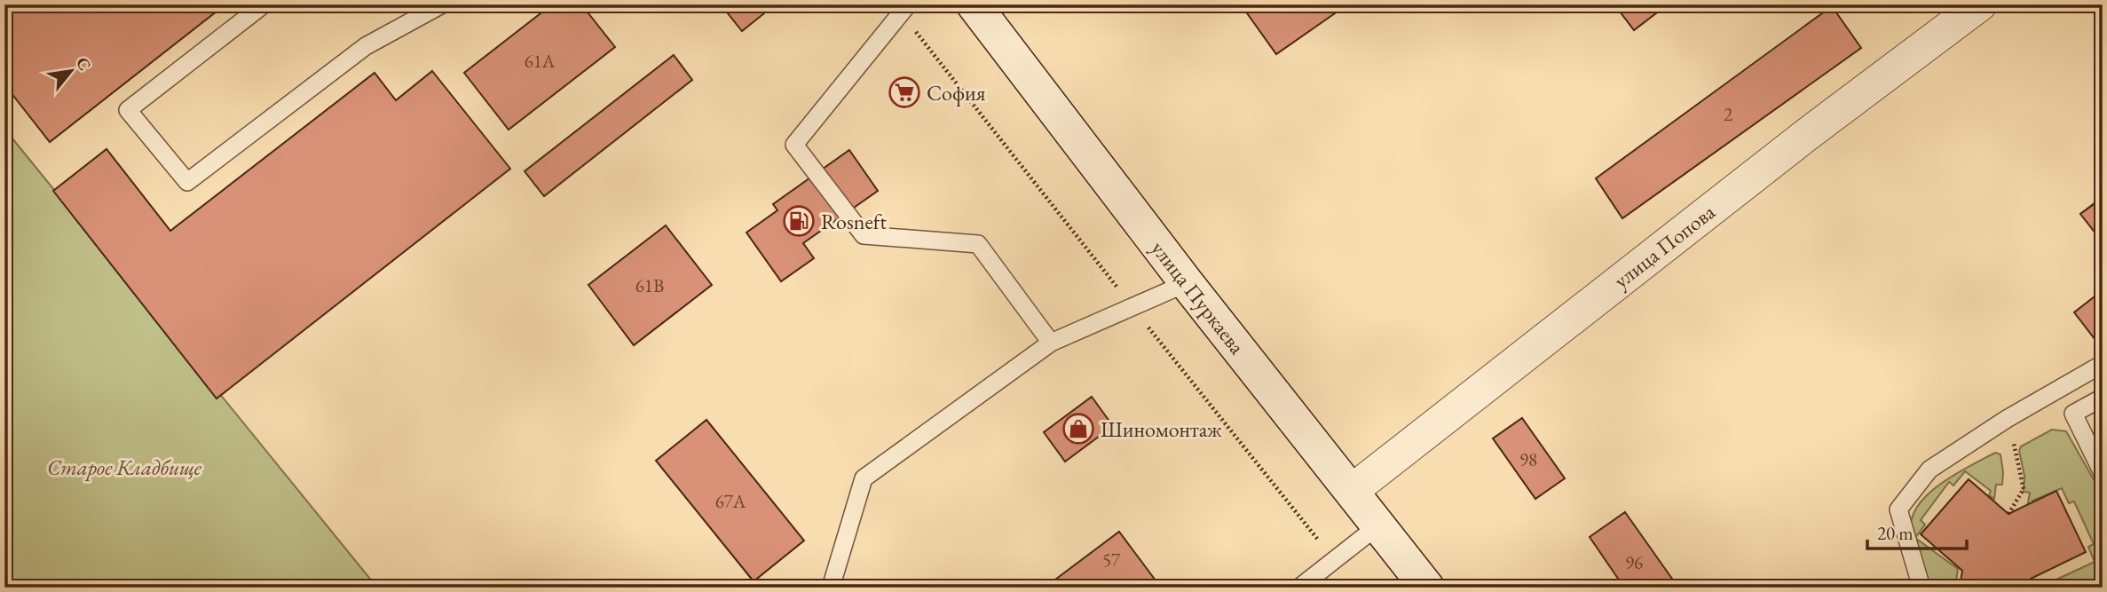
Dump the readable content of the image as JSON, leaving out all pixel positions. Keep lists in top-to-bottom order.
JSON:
{
  "streets": {
    "main road": ["улица Пуркаева"],
    "street": ["улица Попова"]
  },
  "crossings": [
    ["улица Попова", "улица Пуркаева"]
  ],
  "parks": ["Старое Кладбище"],
  "places": {
    "supermarket": ["София"],
    "fuel station": ["Rosneft"],
    "shop": ["Шиномонтаж"]
  },
  "house_numbers": [
    "61А",
    "2",
    "61В",
    "98",
    "67А",
    "57",
    "96"
  ],
  "scale_bar": "20 m",
  "north": "top right"
}
